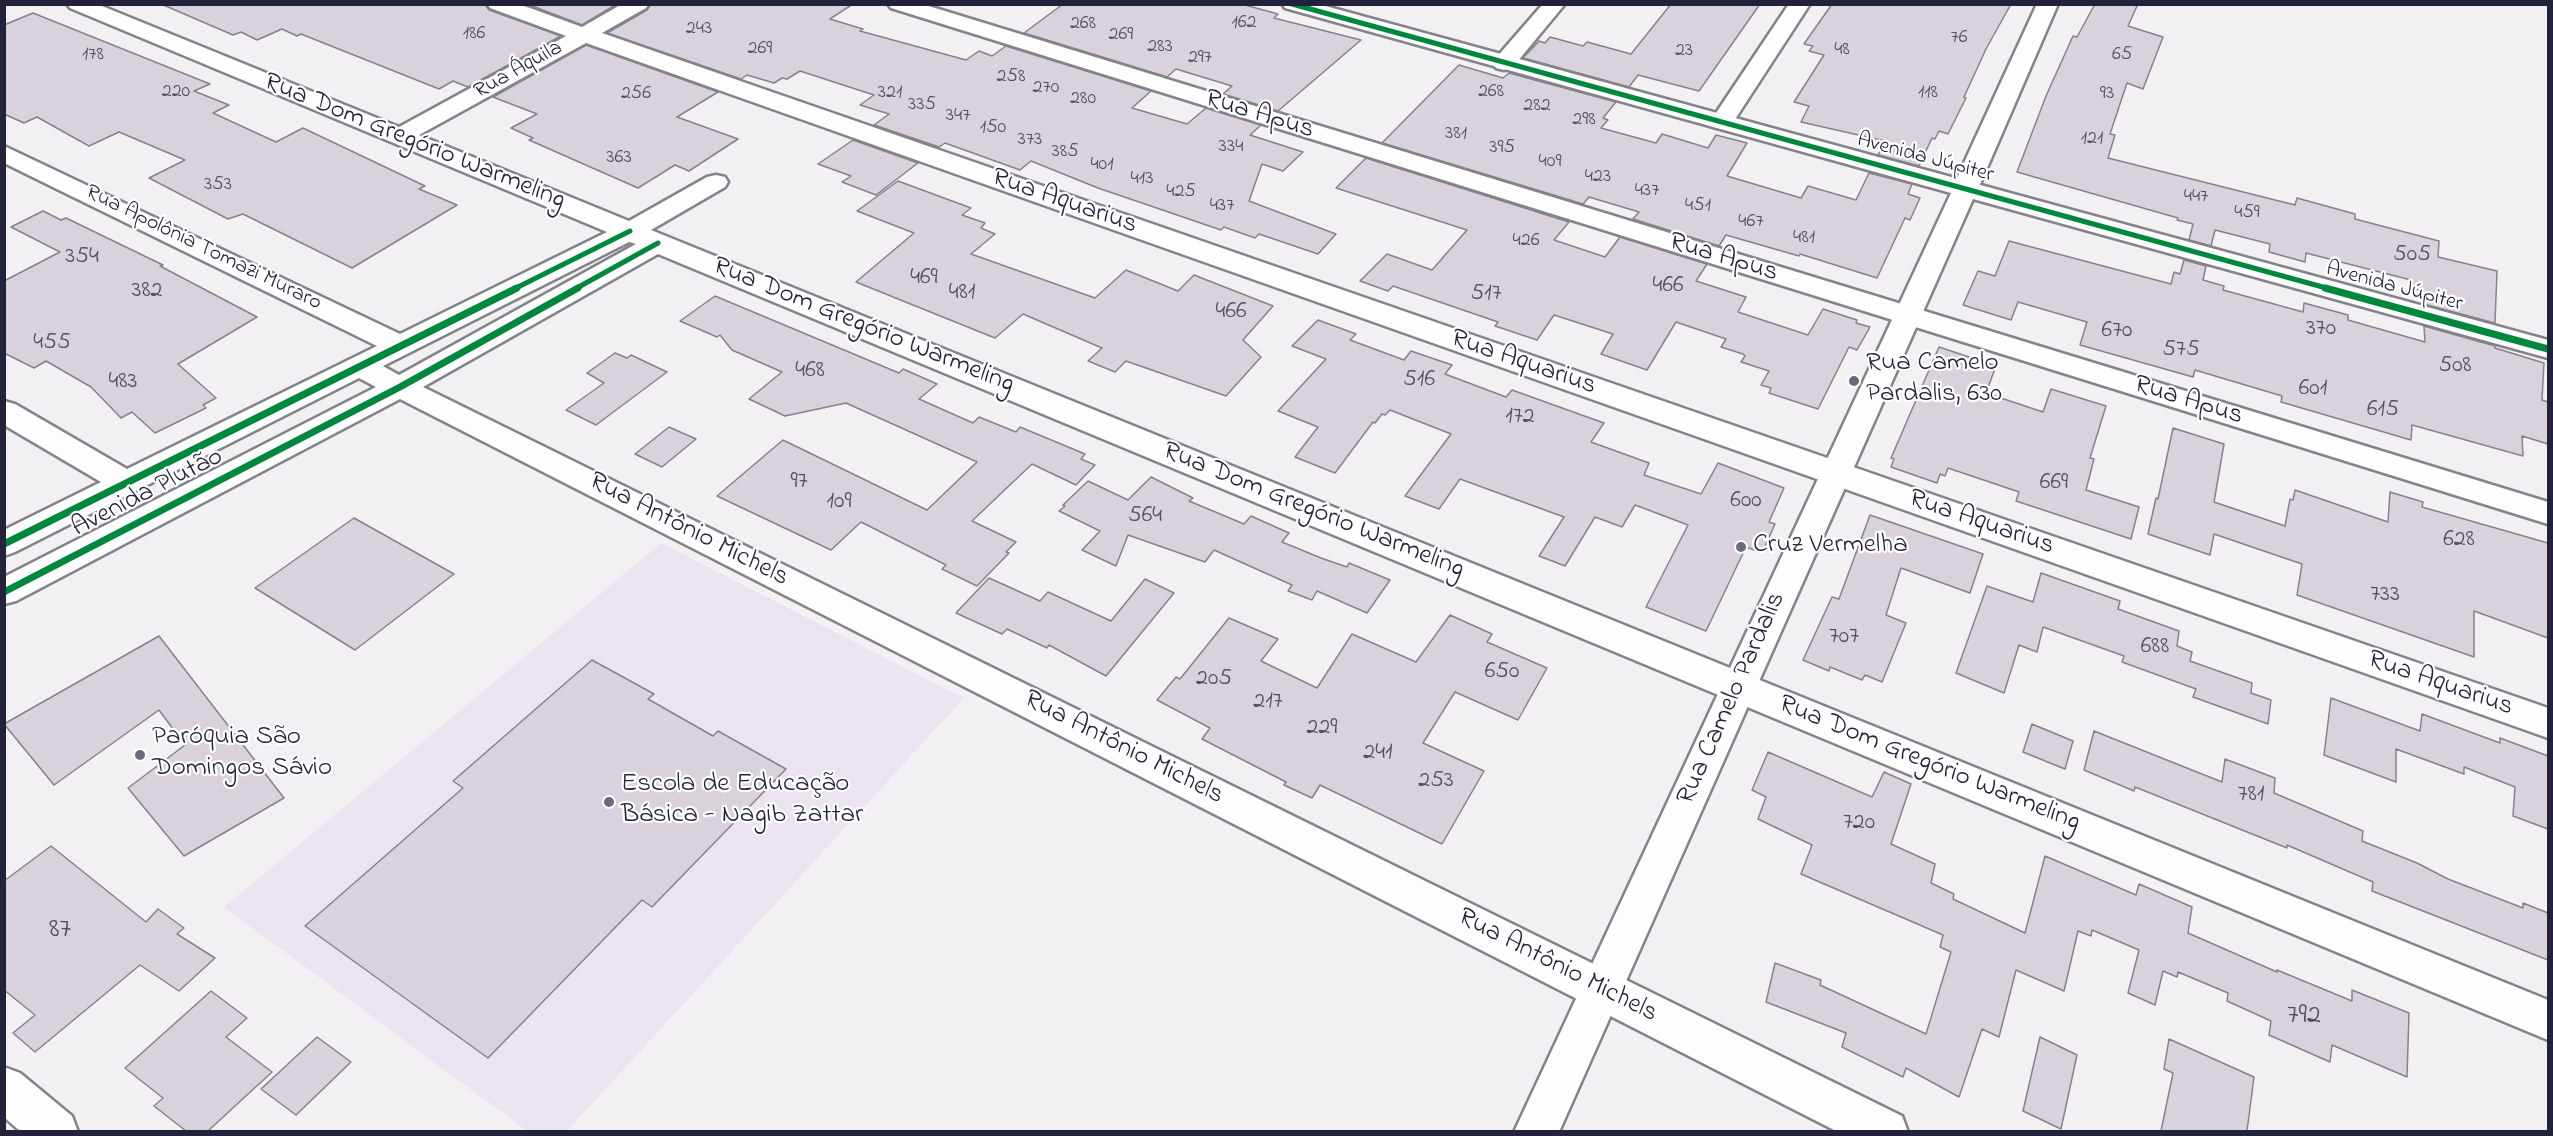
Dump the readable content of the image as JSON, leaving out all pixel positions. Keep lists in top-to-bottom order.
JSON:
{
  "streets": {
    "street": [
      "Rua Áquila",
      "Rua Apus",
      "Rua Dom Gregório Warmeling",
      "Avenida Júpiter",
      "Rua Aquarius",
      "Rua Apolônia Tomazi Muraro",
      "Avenida Plutão",
      "Rua Antônio Michels",
      "Rua Camelo Pardalis"
    ]
  },
  "crossings": [
    ["Rua Áquila", "Rua Dom Gregório Warmeling"],
    ["Rua Áquila", "Rua Aquarius"],
    ["Rua Apus", "Rua Camelo Pardalis"],
    ["Rua Dom Gregório Warmeling", "Avenida Plutão"],
    ["Rua Dom Gregório Warmeling", "Rua Camelo Pardalis"],
    ["Avenida Júpiter", "Rua Camelo Pardalis"],
    ["Rua Aquarius", "Rua Camelo Pardalis"],
    ["Rua Apolônia Tomazi Muraro", "Avenida Plutão"],
    ["Avenida Plutão", "Rua Antônio Michels"],
    ["Rua Antônio Michels", "Rua Camelo Pardalis"]
  ],
  "places": [
    "Rua Camelo Pardalis, 630",
    "Cruz Vermelha",
    "Paróquia São Domingos Sávio",
    "Escola de Educação Básica - Nagib Zattar"
  ],
  "house_numbers": [
    "162",
    "268",
    "243",
    "186",
    "269",
    "76",
    "283",
    "269",
    "48",
    "23",
    "178",
    "65",
    "297",
    "258",
    "270",
    "220",
    "268",
    "321",
    "118",
    "256",
    "93",
    "280",
    "335",
    "282",
    "347",
    "298",
    "150",
    "381",
    "121",
    "373",
    "334",
    "395",
    "385",
    "363",
    "409",
    "401",
    "423",
    "413",
    "353",
    "437",
    "425",
    "447",
    "437",
    "451",
    "459",
    "467",
    "481",
    "426",
    "505",
    "354",
    "469",
    "466",
    "382",
    "481",
    "517",
    "466",
    "370",
    "670",
    "455",
    "575",
    "508",
    "468",
    "516",
    "483",
    "601",
    "615",
    "172",
    "97",
    "669",
    "600",
    "109",
    "564",
    "628",
    "733",
    "707",
    "688",
    "650",
    "205",
    "217",
    "229",
    "241",
    "253",
    "781",
    "720",
    "87",
    "792"
  ]
}
